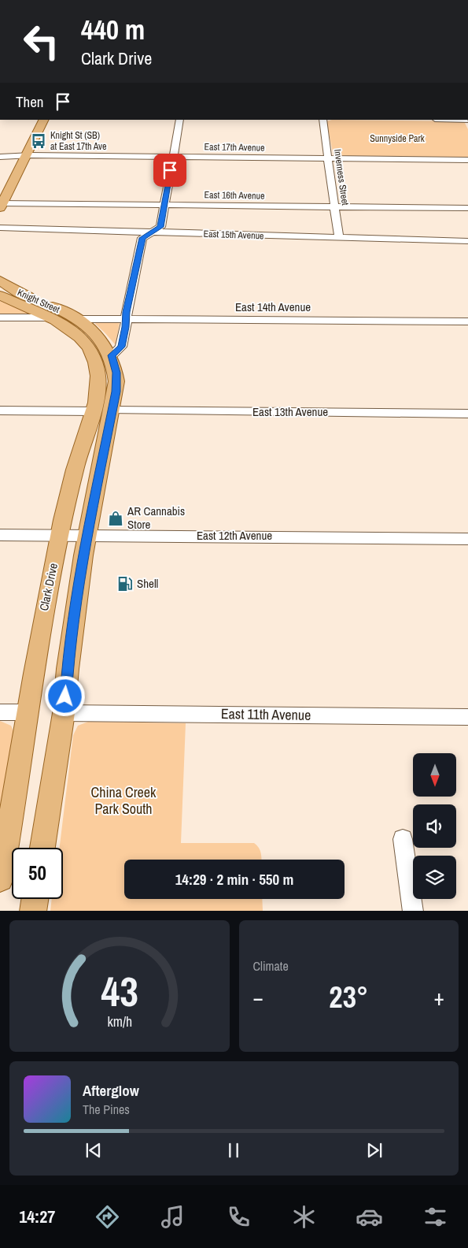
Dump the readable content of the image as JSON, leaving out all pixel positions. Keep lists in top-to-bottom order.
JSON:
{
  "streets": {
    "main road": ["Knight Street", "Clark Drive"],
    "street": [
      "East 17th Avenue",
      "Inverness Street",
      "East 16th Avenue",
      "East 15th Avenue",
      "East 14th Avenue",
      "East 13th Avenue",
      "East 12th Avenue",
      "East 11th Avenue"
    ]
  },
  "crossings": [
    ["East 17th Avenue", "Inverness Street"],
    ["Inverness Street", "East 16th Avenue"],
    ["Inverness Street", "East 15th Avenue"],
    ["Knight Street", "East 14th Avenue"],
    ["Knight Street", "Clark Drive"],
    ["East 12th Avenue", "Clark Drive"]
  ],
  "parks": ["Sunnyside Park", "China Creek Park South"],
  "places": {
    "bus stop": ["Knight St (SB) at East 17th Ave"],
    "shop": ["AR Cannabis Store"],
    "fuel station": ["Shell"]
  },
  "north": "bottom",
  "page": {
    "turn": ["440 m", "Clark Drive"],
    "then": "Then",
    "limit": "50",
    "trip": "14:29 · 2 min · 550 m",
    "tile": "Climate",
    "heat": ["−", "23°", "+"],
    "song": ["Afterglow", "The Pines"],
    "tabs": "14:27",
    "gauge": ["43", "km/h"]
  }
}
